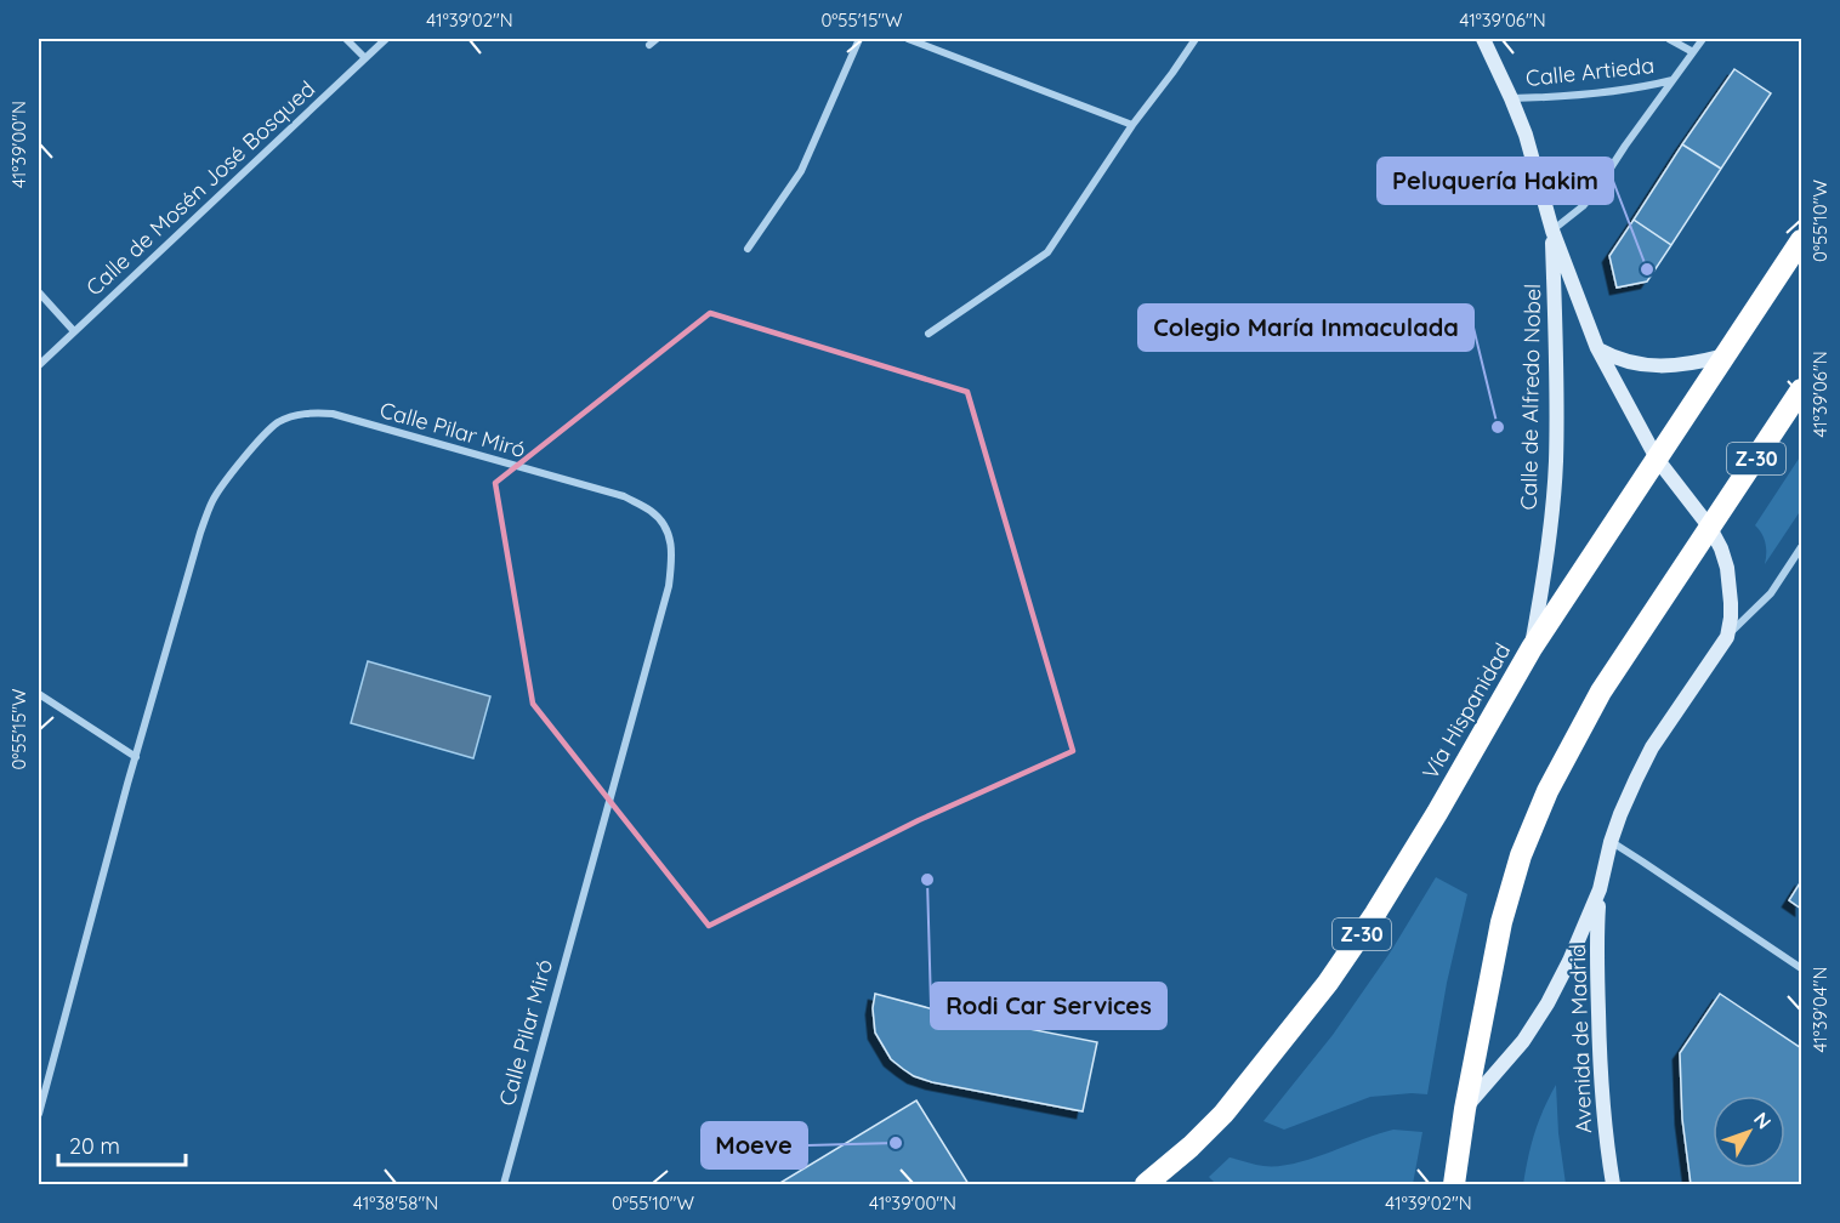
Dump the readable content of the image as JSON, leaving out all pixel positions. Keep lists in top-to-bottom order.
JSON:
{
  "streets": {
    "highway": ["Z-30", "Vía Hispanidad"],
    "street": [
      "Calle Artieda",
      "Calle de Mosén José Bosqued",
      "Calle de Alfredo Nobel",
      "Calle Pilar Miró",
      "Avenida de Madrid"
    ]
  },
  "crossings": [
    ["Calle Artieda", "Calle de Alfredo Nobel"],
    ["Calle de Alfredo Nobel", "Z-30"],
    ["Calle de Alfredo Nobel", "Vía Hispanidad"]
  ],
  "places": [
    "Peluquería Hakim",
    "Colegio María Inmaculada",
    "Rodi Car Services",
    "Moeve"
  ],
  "scale_bar": "20 m",
  "north": "top right",
  "coordinates": [
    "41°39'02\"N",
    "0°55'15\"W",
    "41°39'06\"N",
    "41°39'00\"N",
    "0°55'10\"W",
    "41°39'04\"N",
    "41°38'58\"N"
  ]
}
